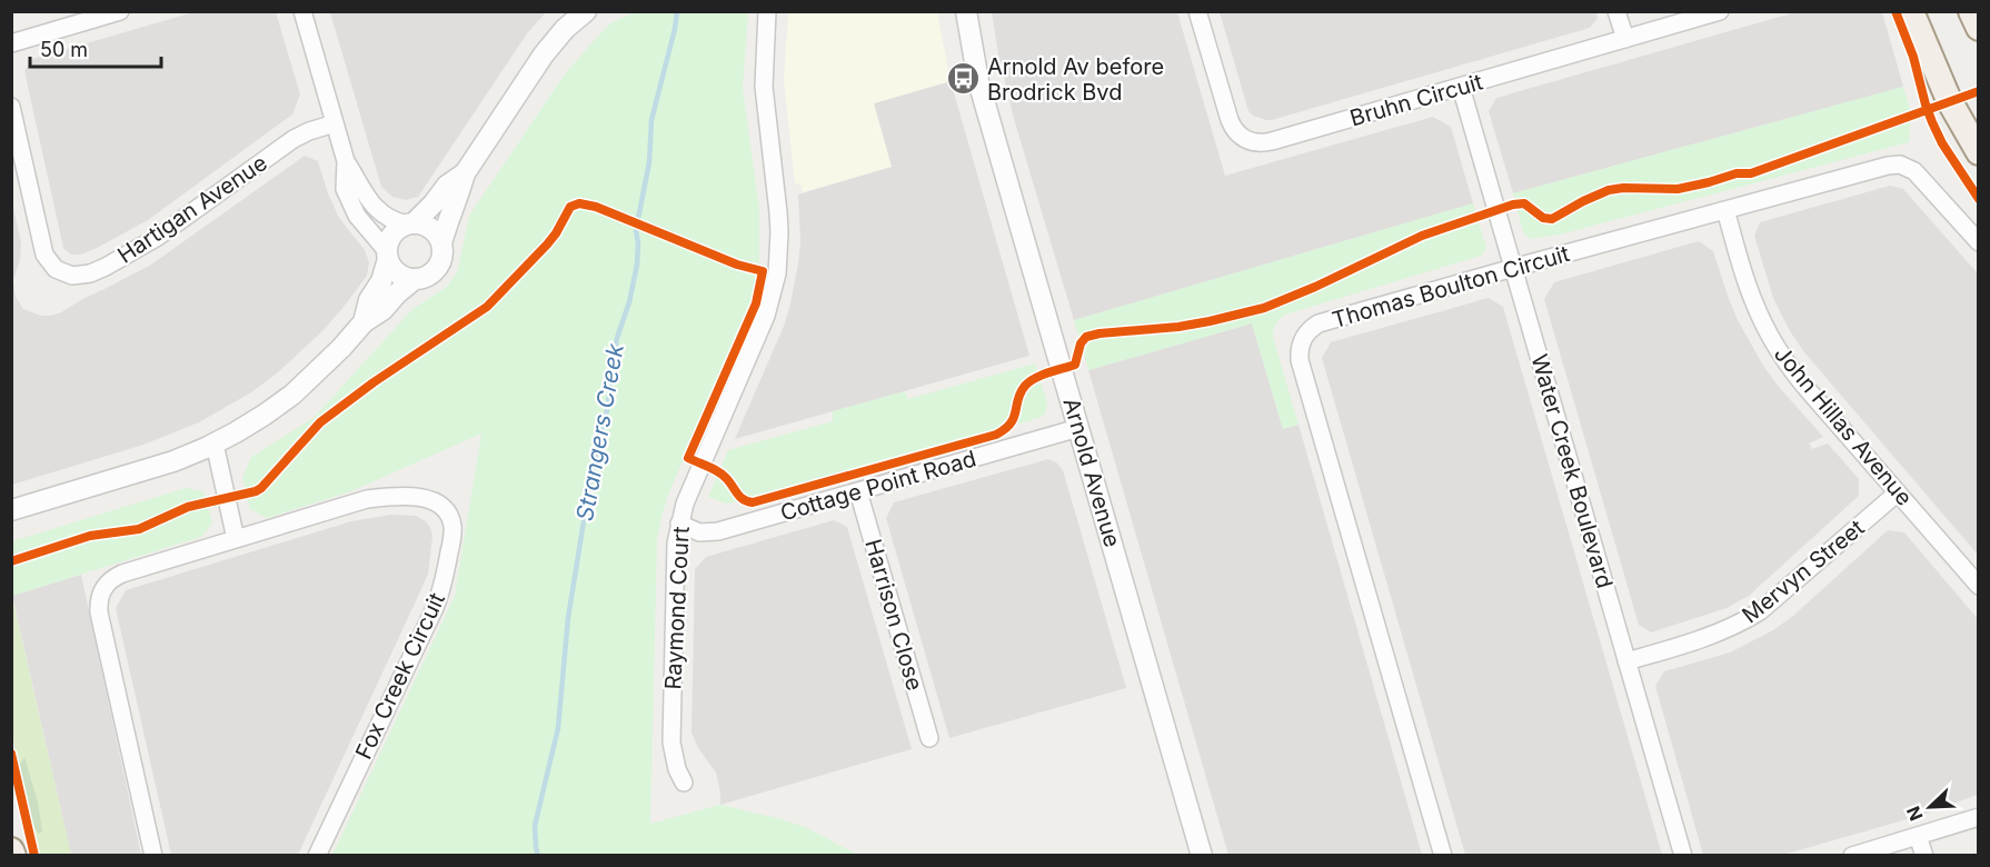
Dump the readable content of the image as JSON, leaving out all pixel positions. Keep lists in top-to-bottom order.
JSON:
{
  "streets": {
    "street": [
      "Bruhn Circuit",
      "Hartigan Avenue",
      "Thomas Boulton Circuit",
      "John Hillas Avenue",
      "Water Creek Boulevard",
      "Arnold Avenue",
      "Cottage Point Road",
      "Mervyn Street",
      "Raymond Court",
      "Harrison Close",
      "Fox Creek Circuit"
    ]
  },
  "crossings": [
    ["Bruhn Circuit", "Water Creek Boulevard"],
    ["Thomas Boulton Circuit", "John Hillas Avenue"],
    ["Thomas Boulton Circuit", "Water Creek Boulevard"],
    ["John Hillas Avenue", "Mervyn Street"],
    ["Water Creek Boulevard", "Mervyn Street"],
    ["Arnold Avenue", "Cottage Point Road"],
    ["Cottage Point Road", "Raymond Court"],
    ["Cottage Point Road", "Harrison Close"]
  ],
  "water": ["Strangers Creek"],
  "places": {
    "bus stop": ["Arnold Av before Brodrick Bvd"]
  },
  "scale_bar": "50 m",
  "north": "bottom left"
}
